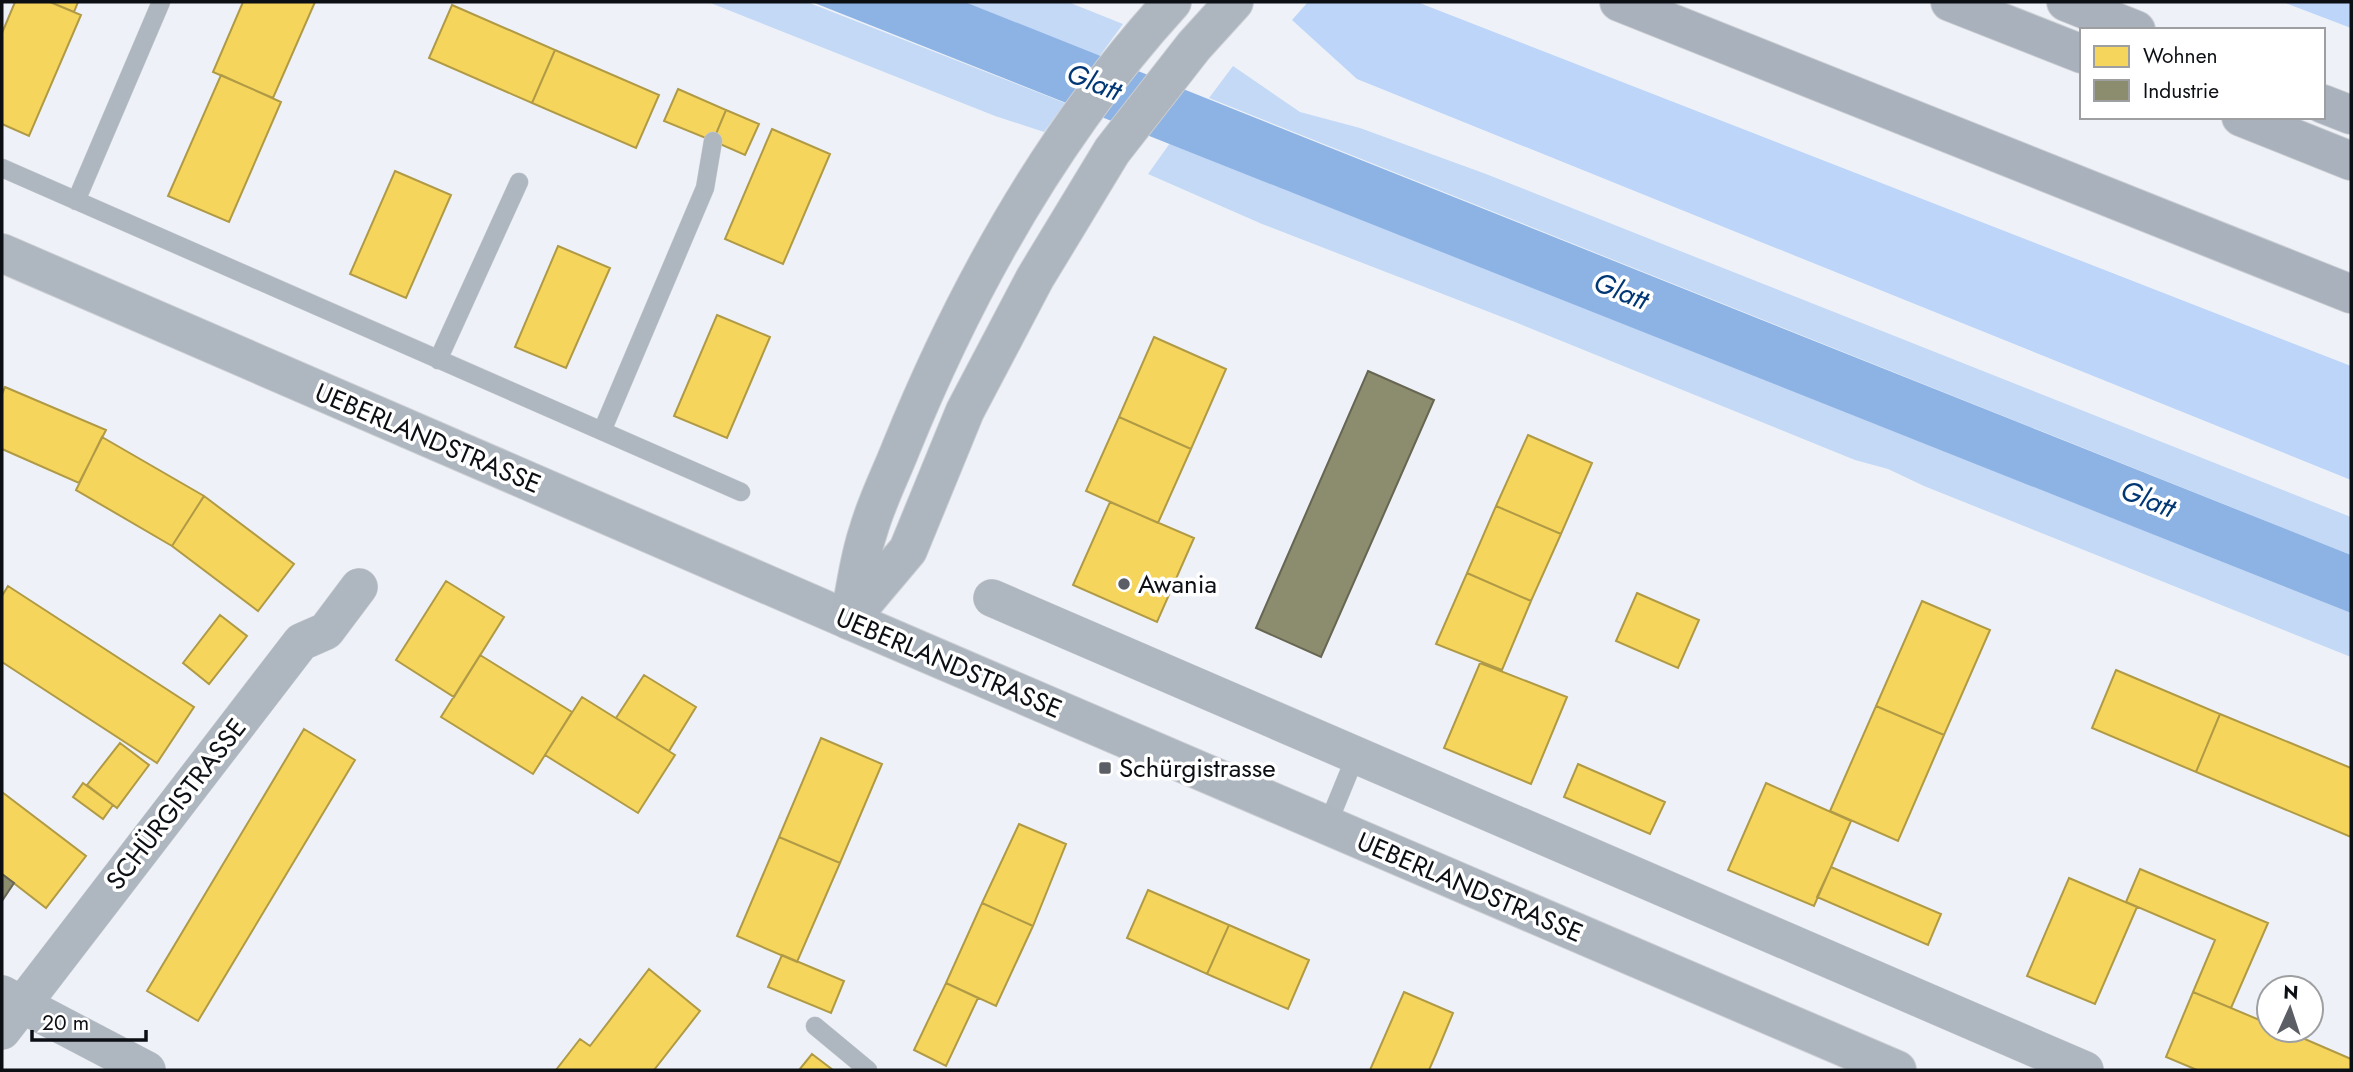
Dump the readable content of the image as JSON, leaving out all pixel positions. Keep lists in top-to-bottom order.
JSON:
{
  "streets": {
    "main road": ["UEBERLANDSTRASSE"],
    "street": ["SCHÜRGISTRASSE"]
  },
  "water": ["Glatt"],
  "places": {
    "other": ["Awania"],
    "transit": ["Schürgistrasse"]
  },
  "legend": ["Wohnen", "Industrie"],
  "scale_bar": "20 m",
  "north": "top"
}
